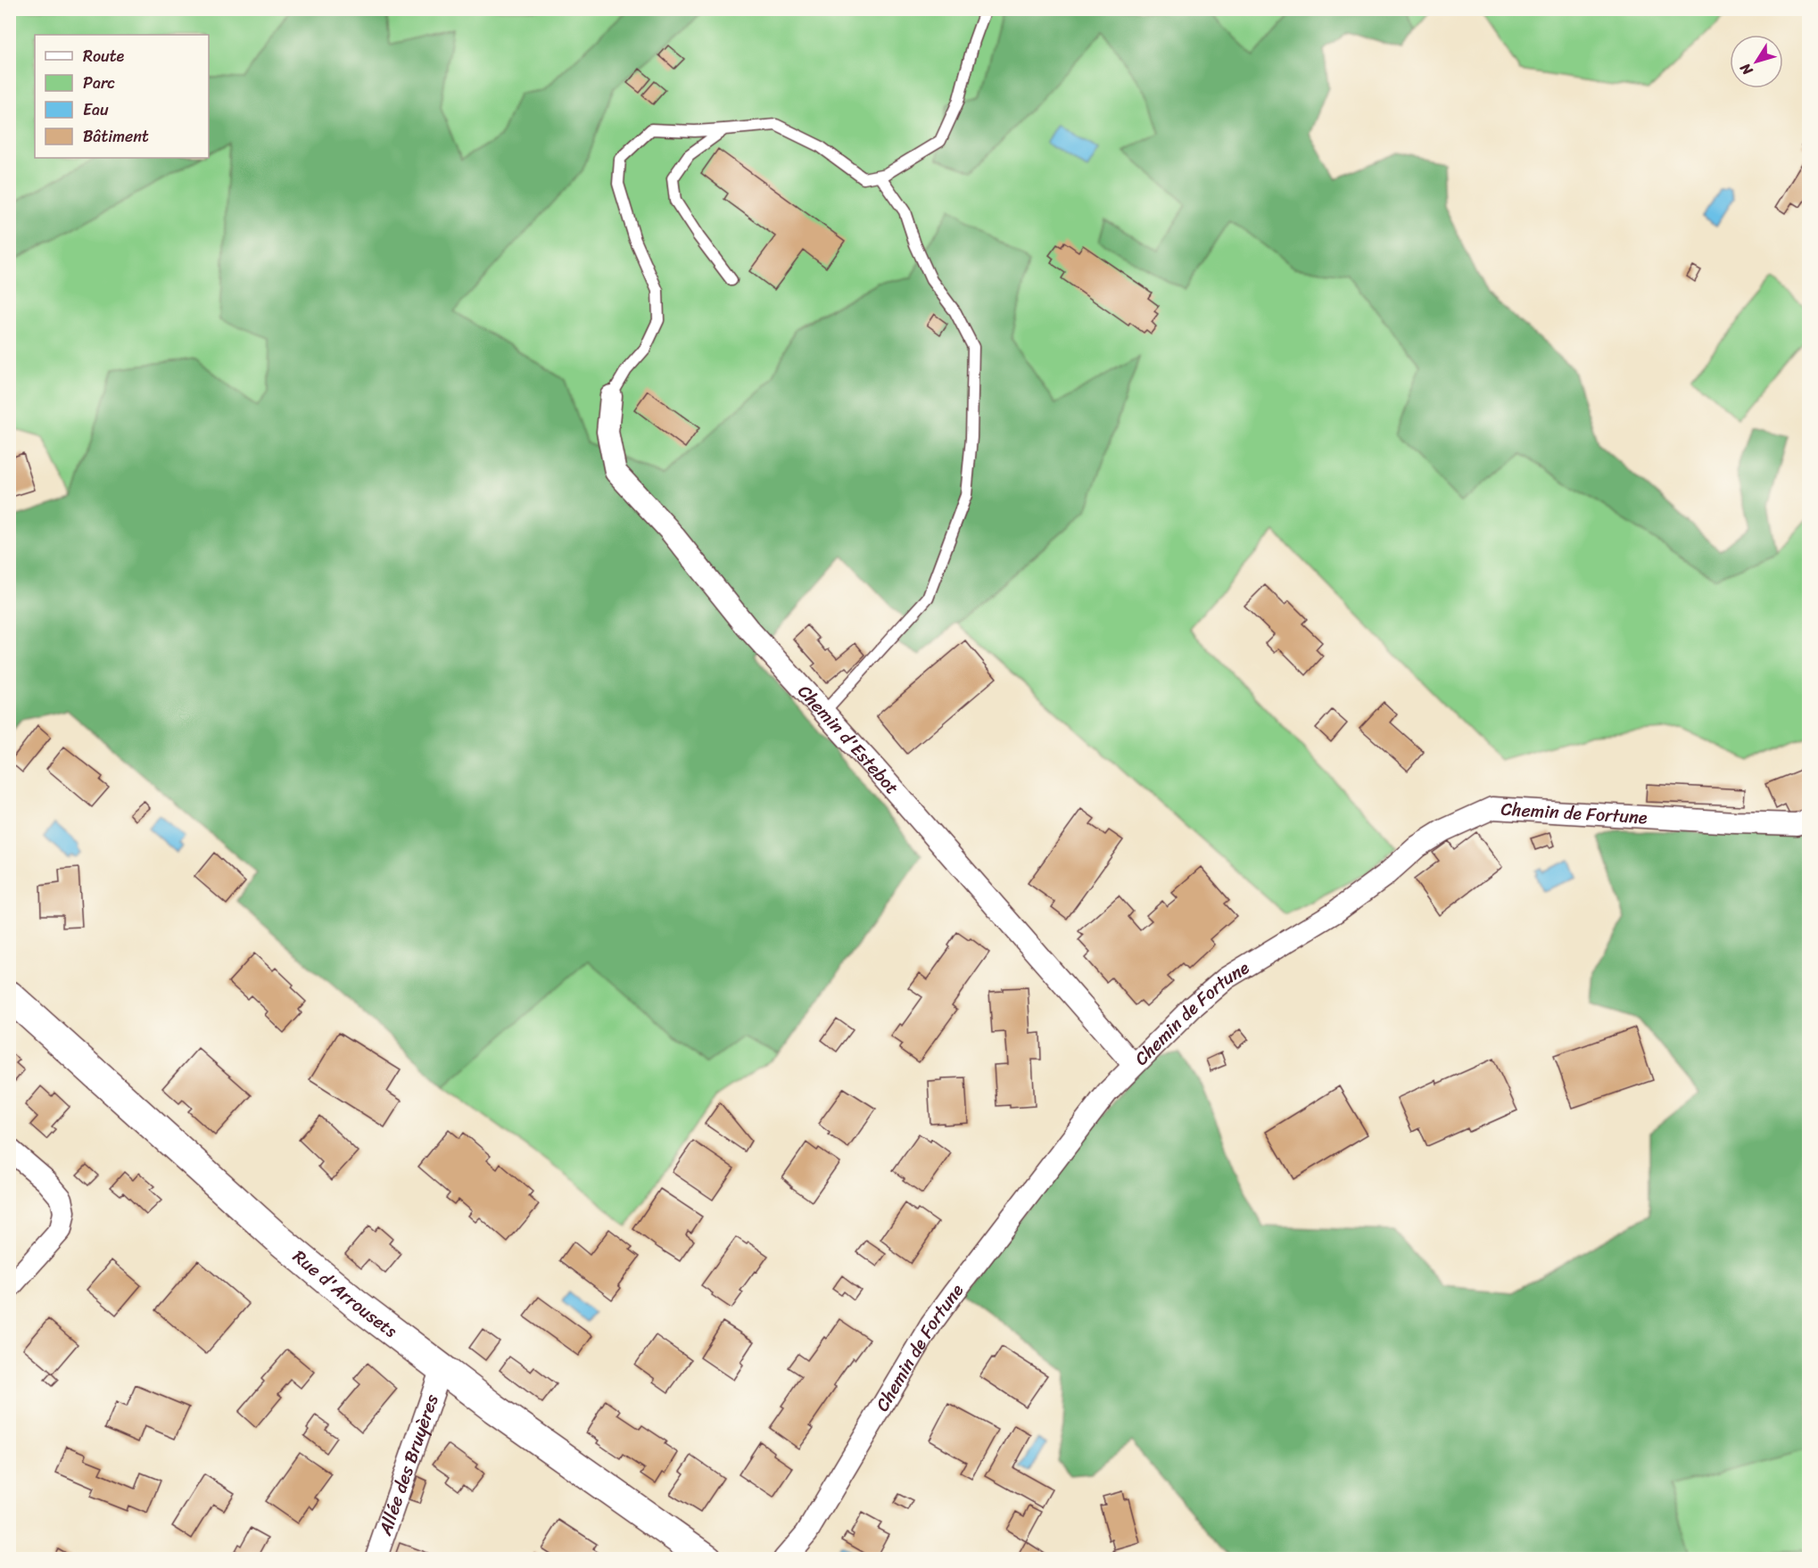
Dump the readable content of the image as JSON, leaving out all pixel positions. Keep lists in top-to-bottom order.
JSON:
{
  "streets": {
    "main road": ["Rue d'Arrousets"],
    "street": ["Chemin d'Estebot", "Chemin de Fortune", "Allée des Bruyères"]
  },
  "crossings": [
    ["Chemin d'Estebot", "Chemin de Fortune"],
    ["Rue d'Arrousets", "Allée des Bruyères"]
  ],
  "legend": [
    "Route",
    "Parc",
    "Eau",
    "Bâtiment"
  ],
  "north": "bottom left"
}
